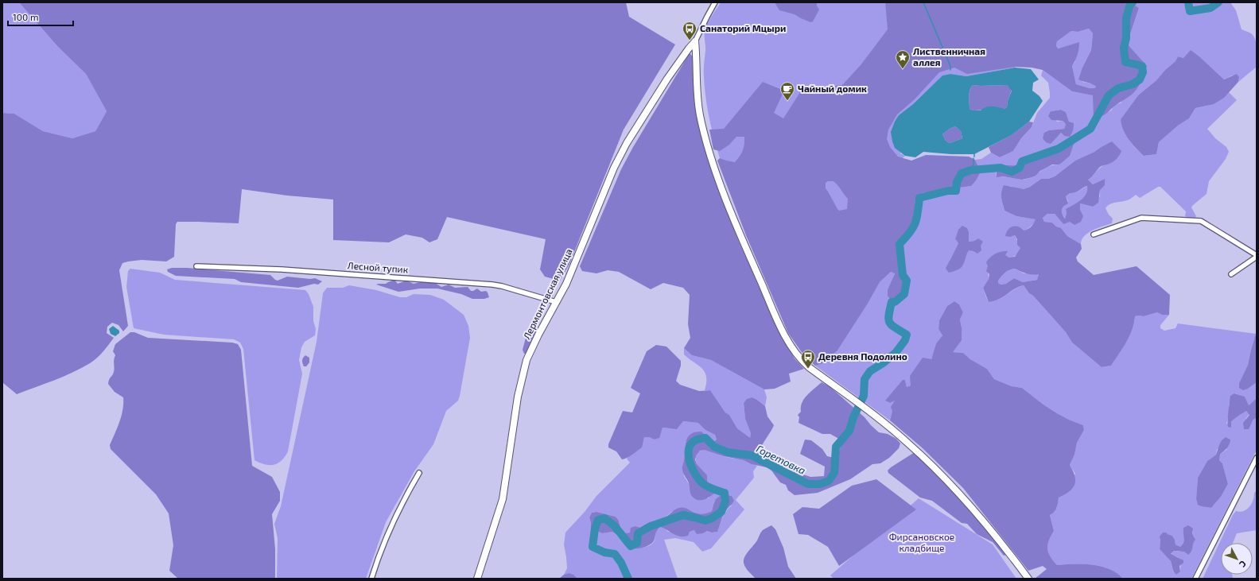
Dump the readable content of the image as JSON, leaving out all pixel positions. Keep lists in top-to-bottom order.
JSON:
{
  "streets": {
    "street": ["Лесной тупик", "Лермонтовская улица"]
  },
  "crossings": [
    ["Лесной тупик", "Лермонтовская улица"]
  ],
  "water": ["Горетовка"],
  "parks": ["Фирсановское кладбище"],
  "places": {
    "bus stop": ["Санаторий Мцыри", "Деревня Подолино"],
    "place": ["Лиственничная аллея"],
    "cafe": ["Чайный домик"]
  },
  "scale_bar": "100 m",
  "north": "bottom right"
}
